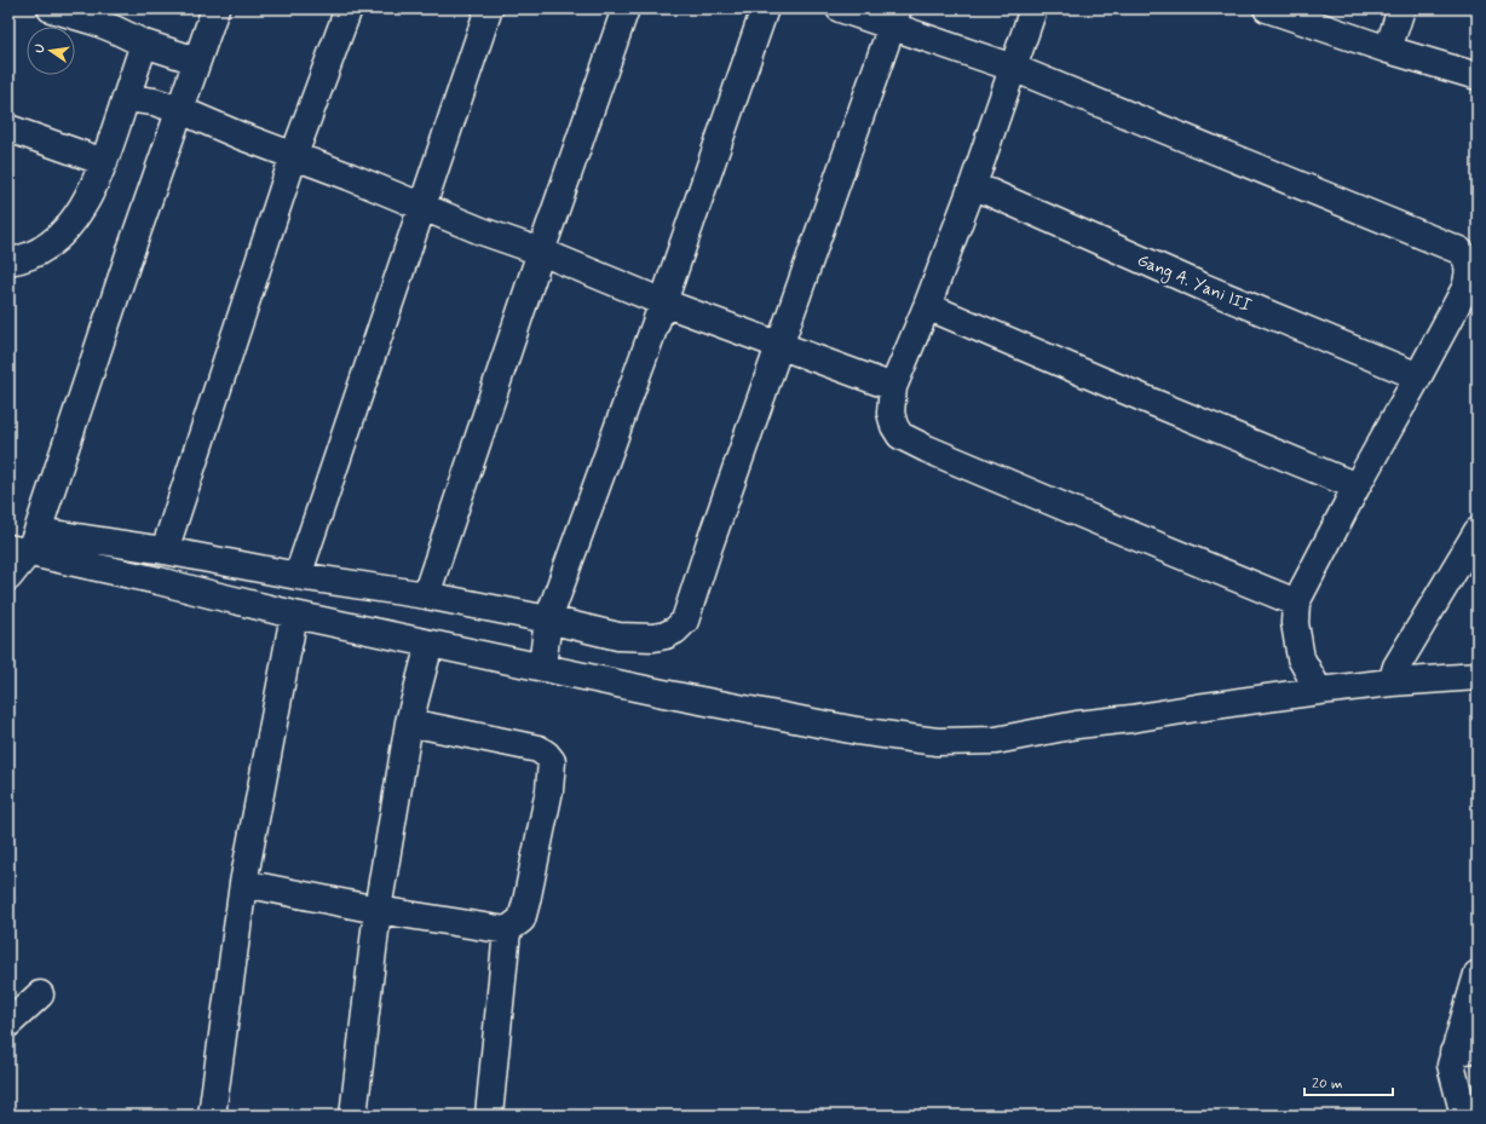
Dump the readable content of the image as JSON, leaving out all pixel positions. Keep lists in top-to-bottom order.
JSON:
{
  "streets": {
    "street": ["Gang A. Yani III"]
  },
  "scale_bar": "20 m",
  "north": "left"
}
